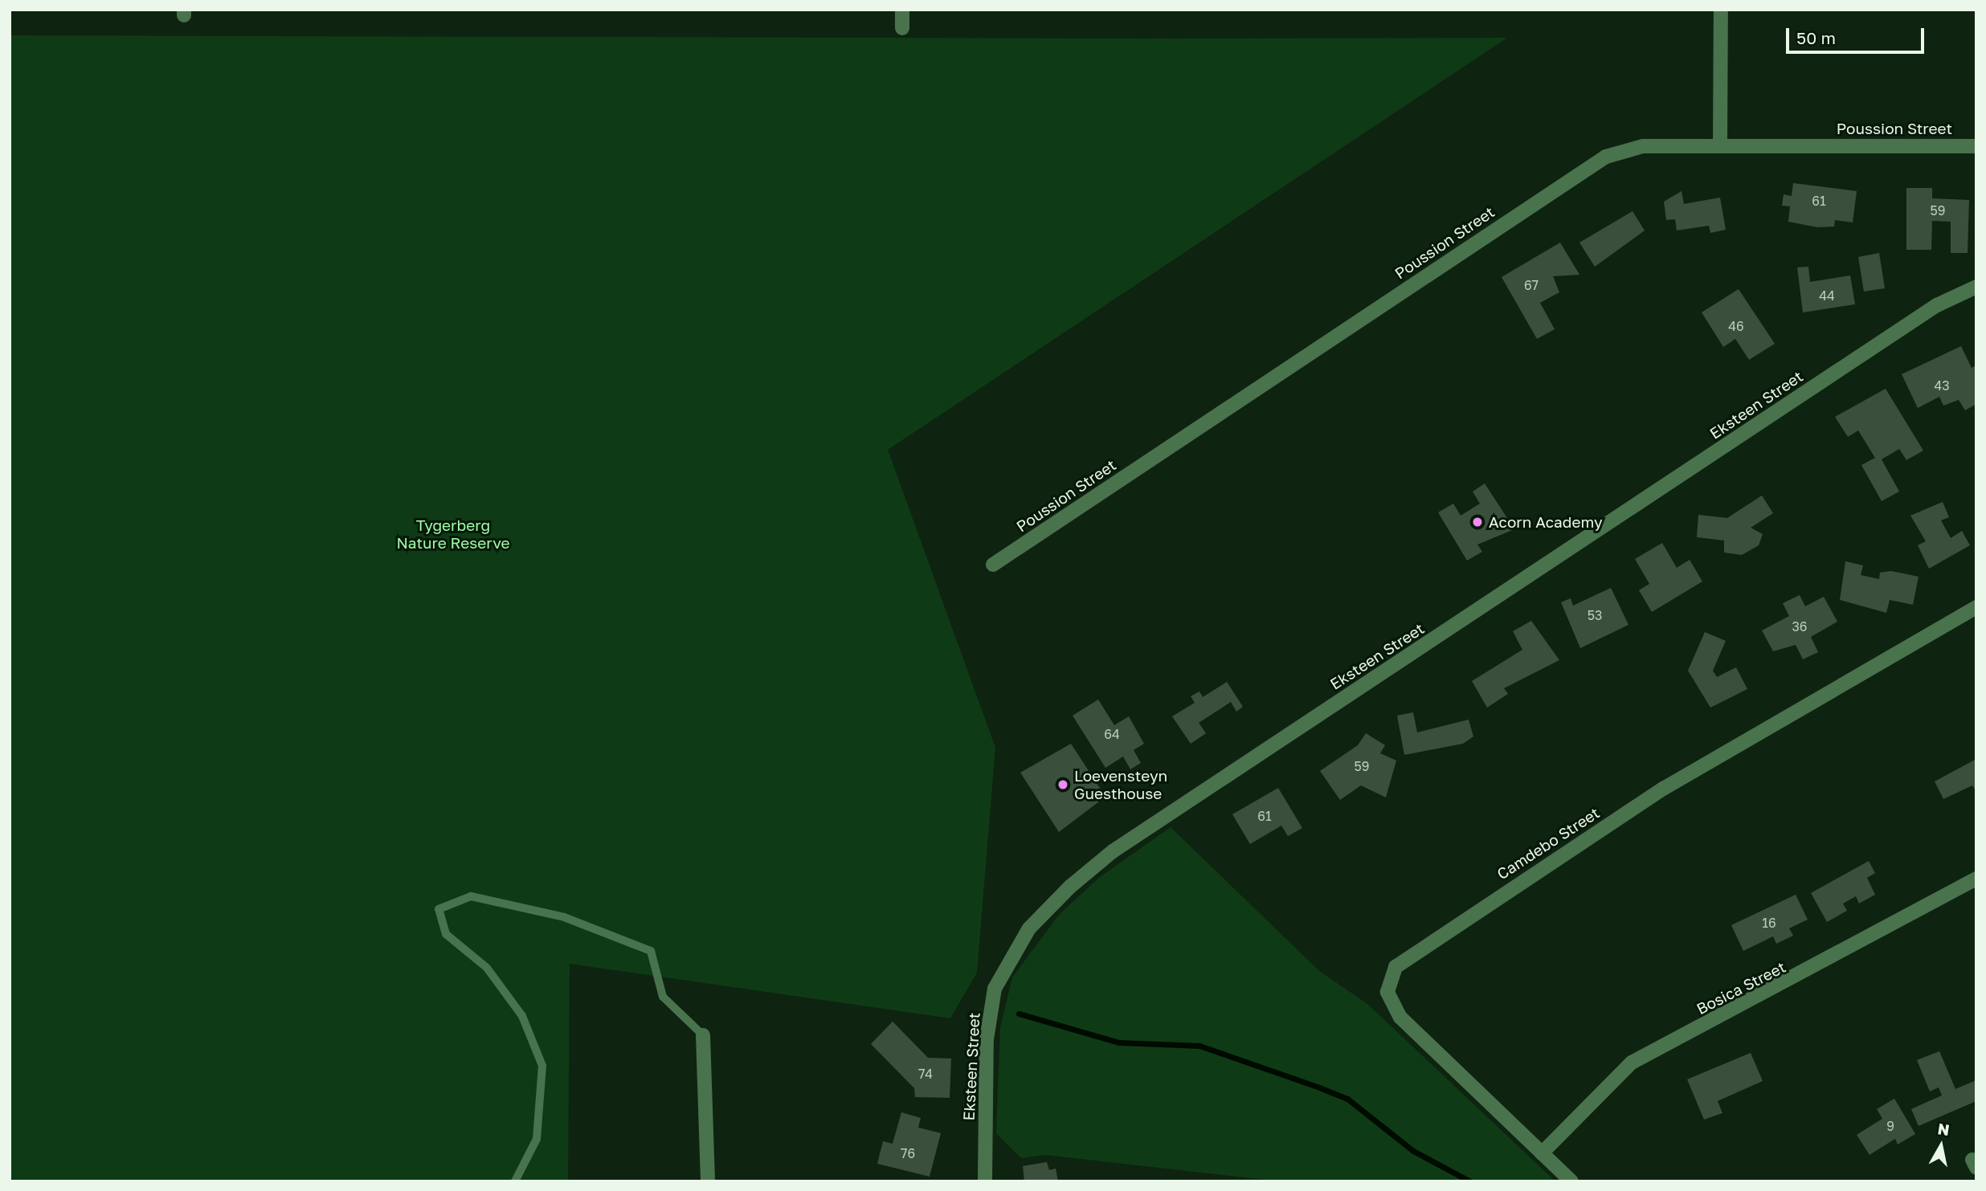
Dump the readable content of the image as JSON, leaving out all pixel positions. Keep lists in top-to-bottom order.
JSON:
{
  "streets": {
    "street": [
      "Poussion Street",
      "Eksteen Street",
      "Camdebo Street",
      "Bosica Street"
    ]
  },
  "crossings": [
    ["Camdebo Street", "Bosica Street"]
  ],
  "parks": ["Tygerberg Nature Reserve"],
  "places": ["Acorn Academy", "Loevensteyn Guesthouse"],
  "house_numbers": [
    "61",
    "59",
    "67",
    "44",
    "46",
    "43",
    "53",
    "36",
    "64",
    "59",
    "61",
    "16",
    "74",
    "9",
    "76"
  ],
  "scale_bar": "50 m",
  "north": "top"
}
